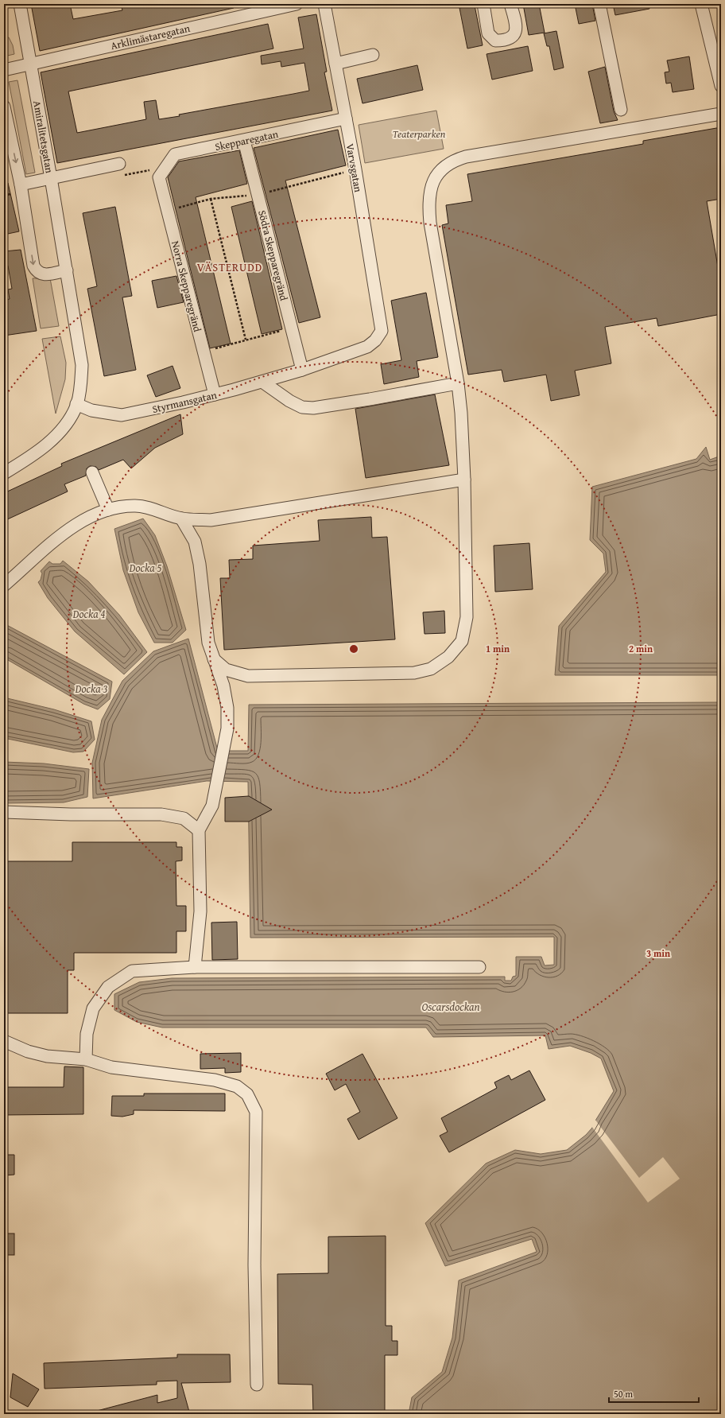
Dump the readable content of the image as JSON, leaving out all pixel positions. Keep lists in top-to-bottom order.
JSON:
{
  "streets": {
    "street": [
      "Arklimästaregatan",
      "Amiralitetsgatan",
      "Skepparegatan",
      "Varvsgatan",
      "Södra Skepparegränd",
      "Norra Skepparegränd",
      "Styrmansgatan"
    ]
  },
  "crossings": [
    ["Arklimästaregatan", "Amiralitetsgatan"],
    ["Amiralitetsgatan", "Styrmansgatan"],
    ["Skepparegatan", "Varvsgatan"],
    ["Skepparegatan", "Södra Skepparegränd"],
    ["Skepparegatan", "Norra Skepparegränd"],
    ["Varvsgatan", "Styrmansgatan"],
    ["Södra Skepparegränd", "Styrmansgatan"],
    ["Norra Skepparegränd", "Styrmansgatan"]
  ],
  "districts": ["VÄSTERUDD"],
  "water": [
    "Docka 5",
    "Docka 4",
    "Docka 3",
    "Oscarsdockan"
  ],
  "parks": ["Teaterparken"],
  "scale_bar": "50 m",
  "rings": ["1 min", "2 min", "3 min"]
}
